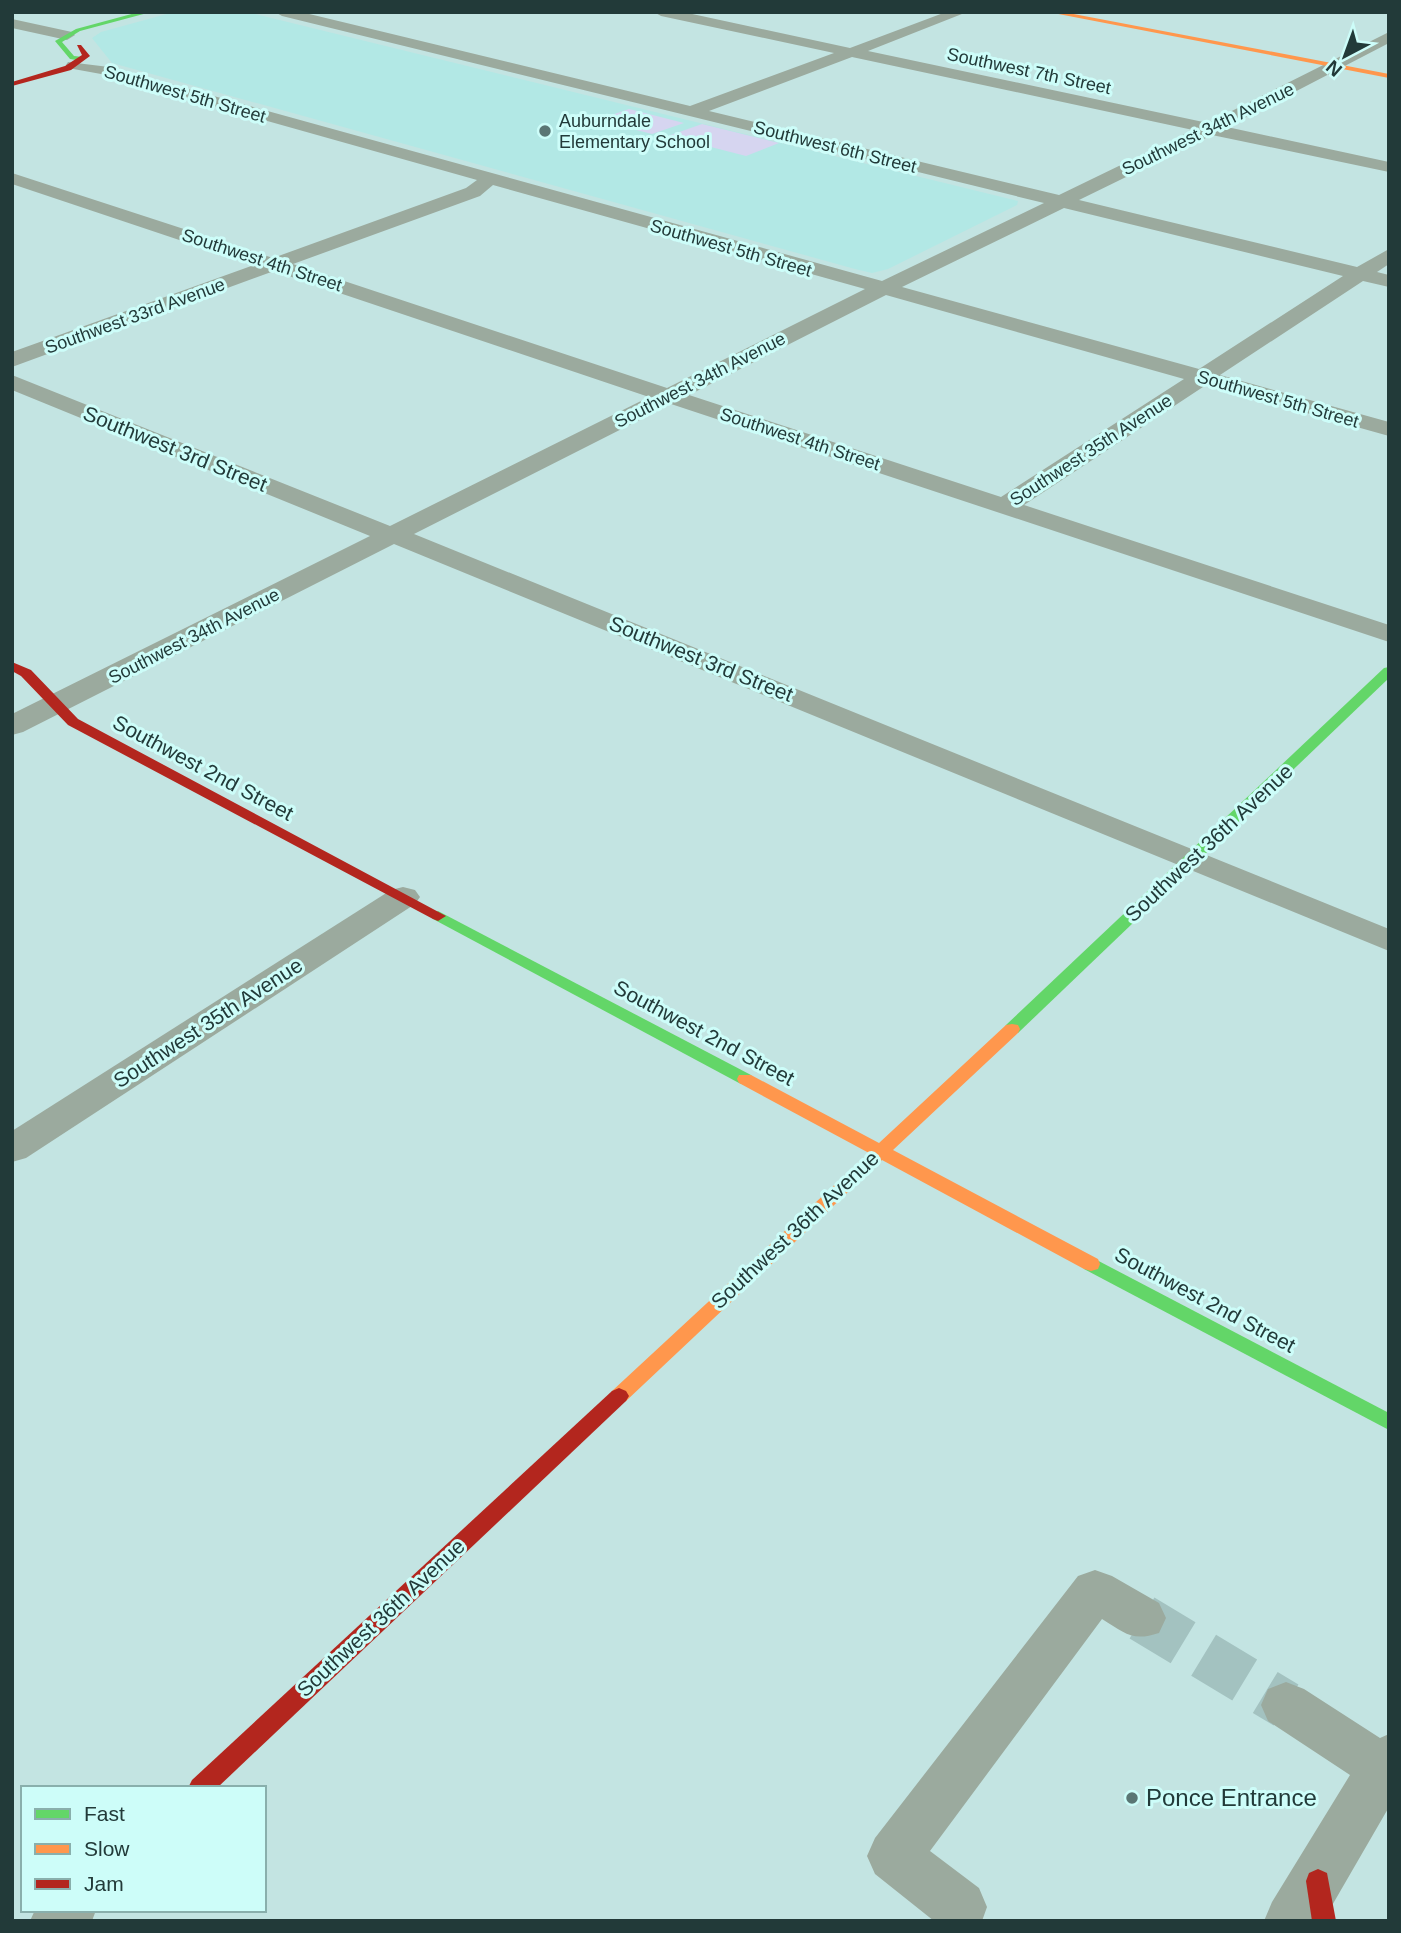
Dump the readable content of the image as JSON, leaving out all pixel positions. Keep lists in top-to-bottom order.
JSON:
{
  "streets": {
    "street": [
      "Southwest 7th Street",
      "Southwest 5th Street",
      "Southwest 34th Avenue",
      "Southwest 6th Street",
      "Southwest 4th Street",
      "Southwest 33rd Avenue",
      "Southwest 3rd Street",
      "Southwest 35th Avenue",
      "Southwest 2nd Street",
      "Southwest 36th Avenue"
    ]
  },
  "crossings": [
    ["Southwest 7th Street", "Southwest 34th Avenue"],
    ["Southwest 5th Street", "Southwest 34th Avenue"],
    ["Southwest 5th Street", "Southwest 33rd Avenue"],
    ["Southwest 5th Street", "Southwest 35th Avenue"],
    ["Southwest 34th Avenue", "Southwest 6th Street"],
    ["Southwest 34th Avenue", "Southwest 4th Street"],
    ["Southwest 34th Avenue", "Southwest 3rd Street"],
    ["Southwest 34th Avenue", "Southwest 2nd Street"],
    ["Southwest 6th Street", "Southwest 35th Avenue"],
    ["Southwest 4th Street", "Southwest 33rd Avenue"],
    ["Southwest 4th Street", "Southwest 35th Avenue"],
    ["Southwest 3rd Street", "Southwest 36th Avenue"],
    ["Southwest 35th Avenue", "Southwest 2nd Street"],
    ["Southwest 2nd Street", "Southwest 36th Avenue"]
  ],
  "places": ["Auburndale Elementary School", "Ponce Entrance"],
  "legend": ["Fast", "Slow", "Jam"],
  "north": "bottom left"
}
